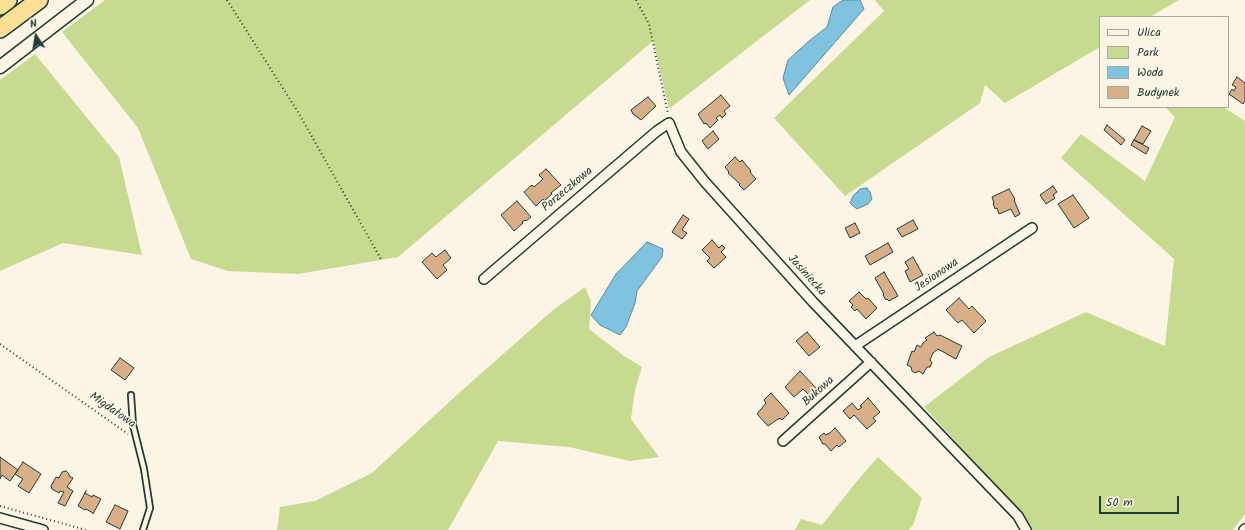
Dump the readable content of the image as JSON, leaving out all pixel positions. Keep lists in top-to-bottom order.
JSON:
{
  "streets": {
    "street": [
      "Porzeczkowa",
      "Jasiniecka",
      "Jesionowa",
      "Bukowa"
    ],
    "lane": ["Migdałowa"]
  },
  "crossings": [
    ["Porzeczkowa", "Jasiniecka"],
    ["Jasiniecka", "Jesionowa"],
    ["Jasiniecka", "Bukowa"]
  ],
  "legend": [
    "Ulica",
    "Park",
    "Woda",
    "Budynek"
  ],
  "scale_bar": "50 m",
  "north": "top"
}
